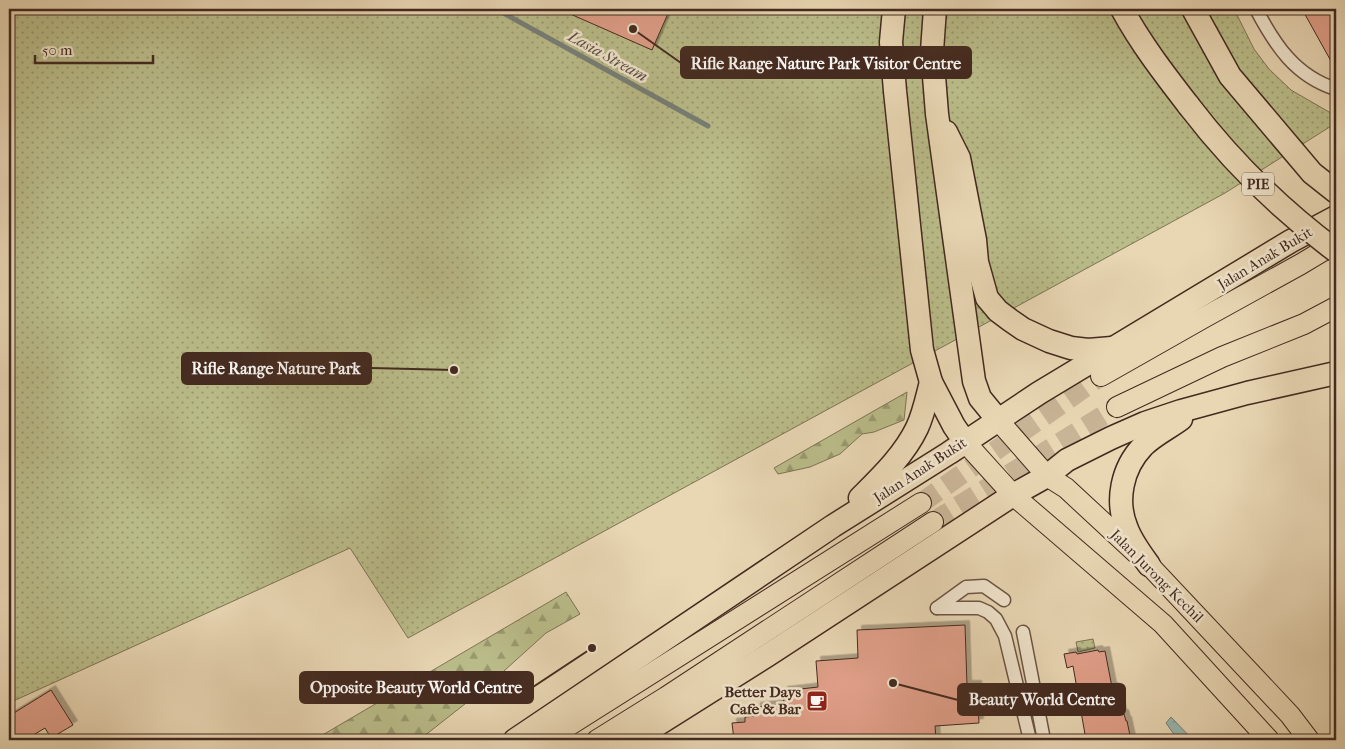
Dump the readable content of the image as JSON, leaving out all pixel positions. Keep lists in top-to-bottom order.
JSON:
{
  "streets": {
    "highway": ["PIE", "Jalan Anak Bukit"],
    "main road": ["Jalan Jurong Kechil"]
  },
  "crossings": [
    ["Jalan Anak Bukit", "Jalan Jurong Kechil"]
  ],
  "water": ["Lasia Stream"],
  "places": {
    "other": [
      "Rifle Range Nature Park Visitor Centre",
      "Rifle Range Nature Park",
      "Opposite Beauty World Centre",
      "Beauty World Centre"
    ],
    "cafe": ["Better Days Cafe & Bar"]
  },
  "scale_bar": "50 m"
}
